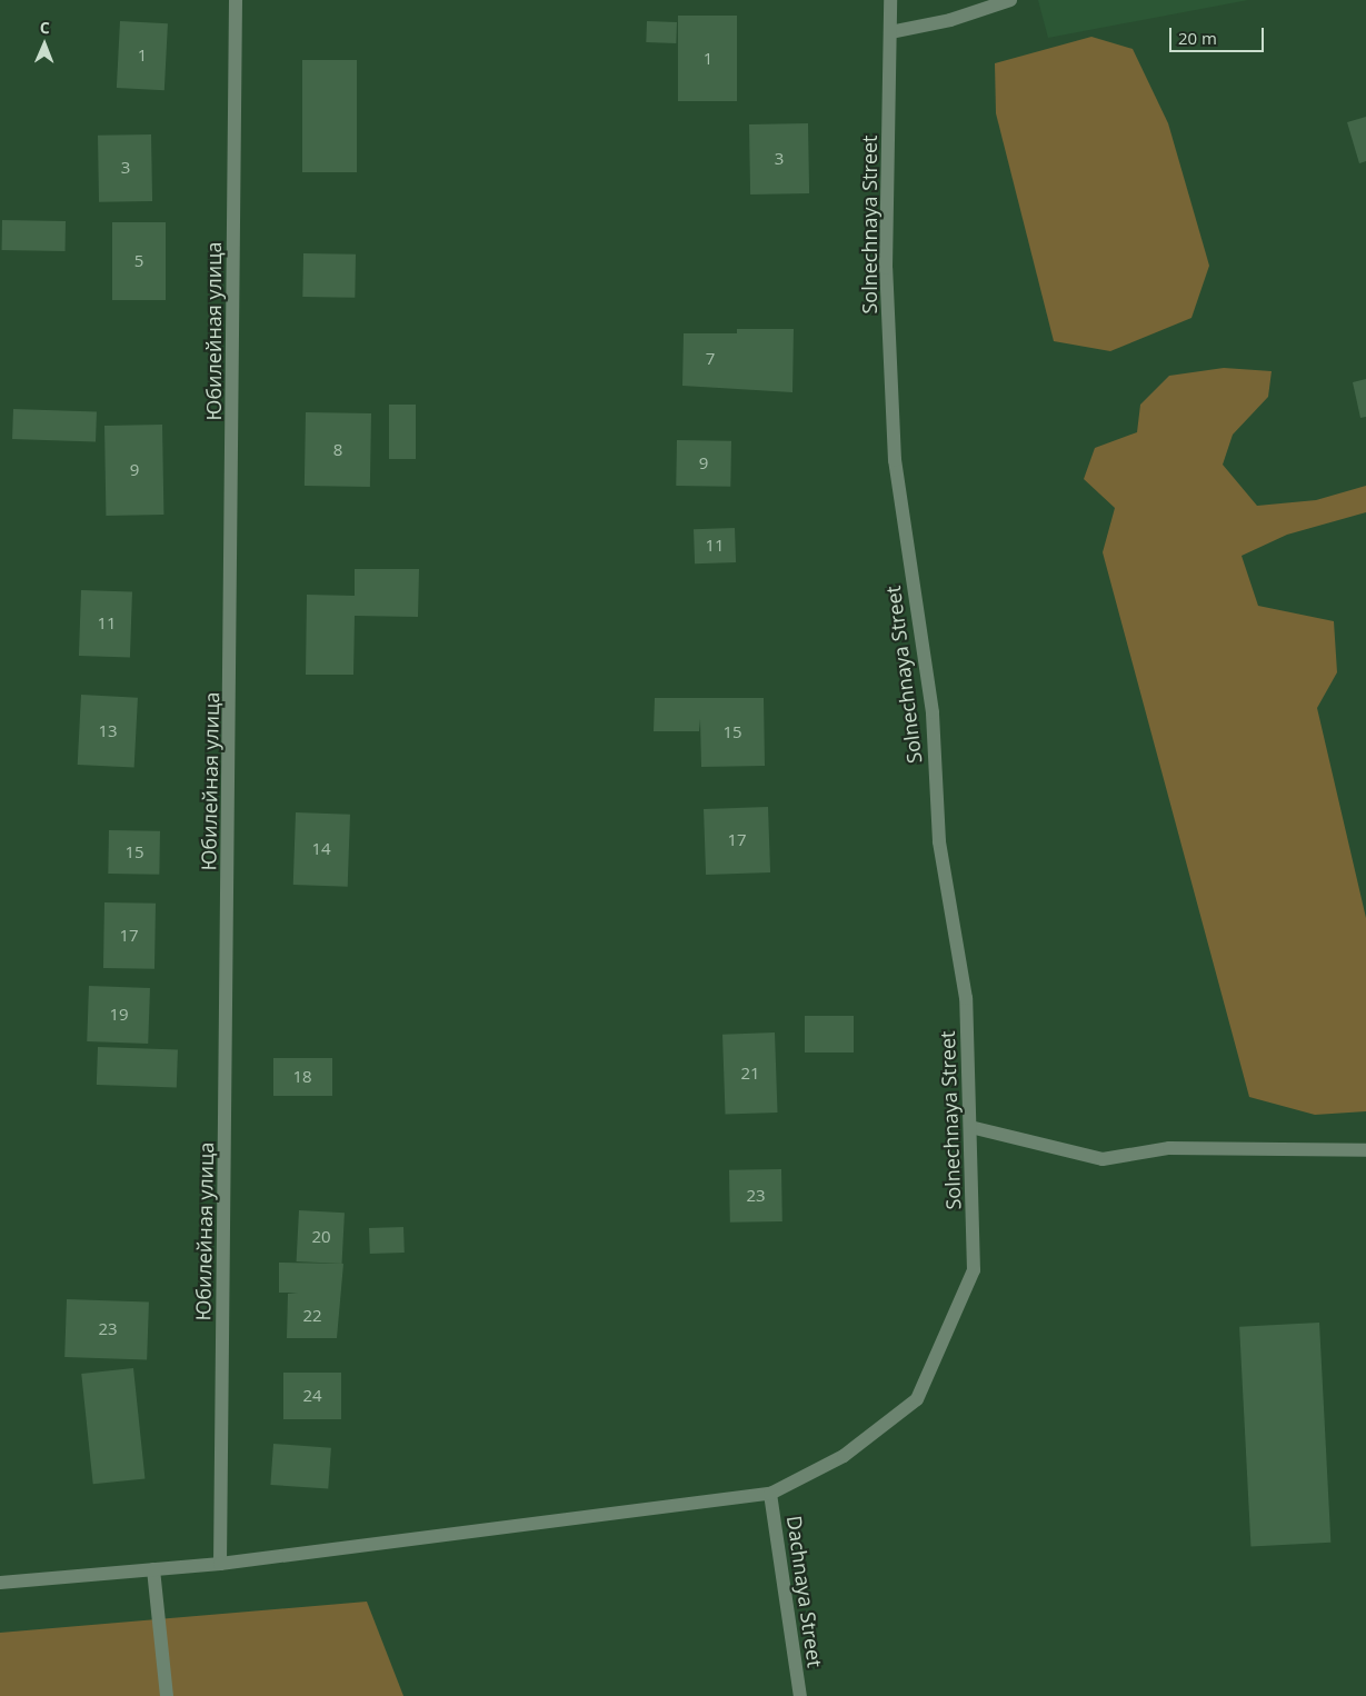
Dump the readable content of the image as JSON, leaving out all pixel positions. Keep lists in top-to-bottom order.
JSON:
{
  "streets": {
    "street": ["Solnechnaya Street", "Юбилейная улица", "Dachnaya Street"]
  },
  "crossings": [
    ["Solnechnaya Street", "Dachnaya Street"]
  ],
  "house_numbers": [
    "1",
    "1",
    "3",
    "3",
    "5",
    "7",
    "8",
    "9",
    "9",
    "11",
    "11",
    "13",
    "15",
    "17",
    "14",
    "15",
    "17",
    "19",
    "21",
    "18",
    "23",
    "20",
    "22",
    "23",
    "24"
  ],
  "scale_bar": "20 m",
  "north": "top"
}
